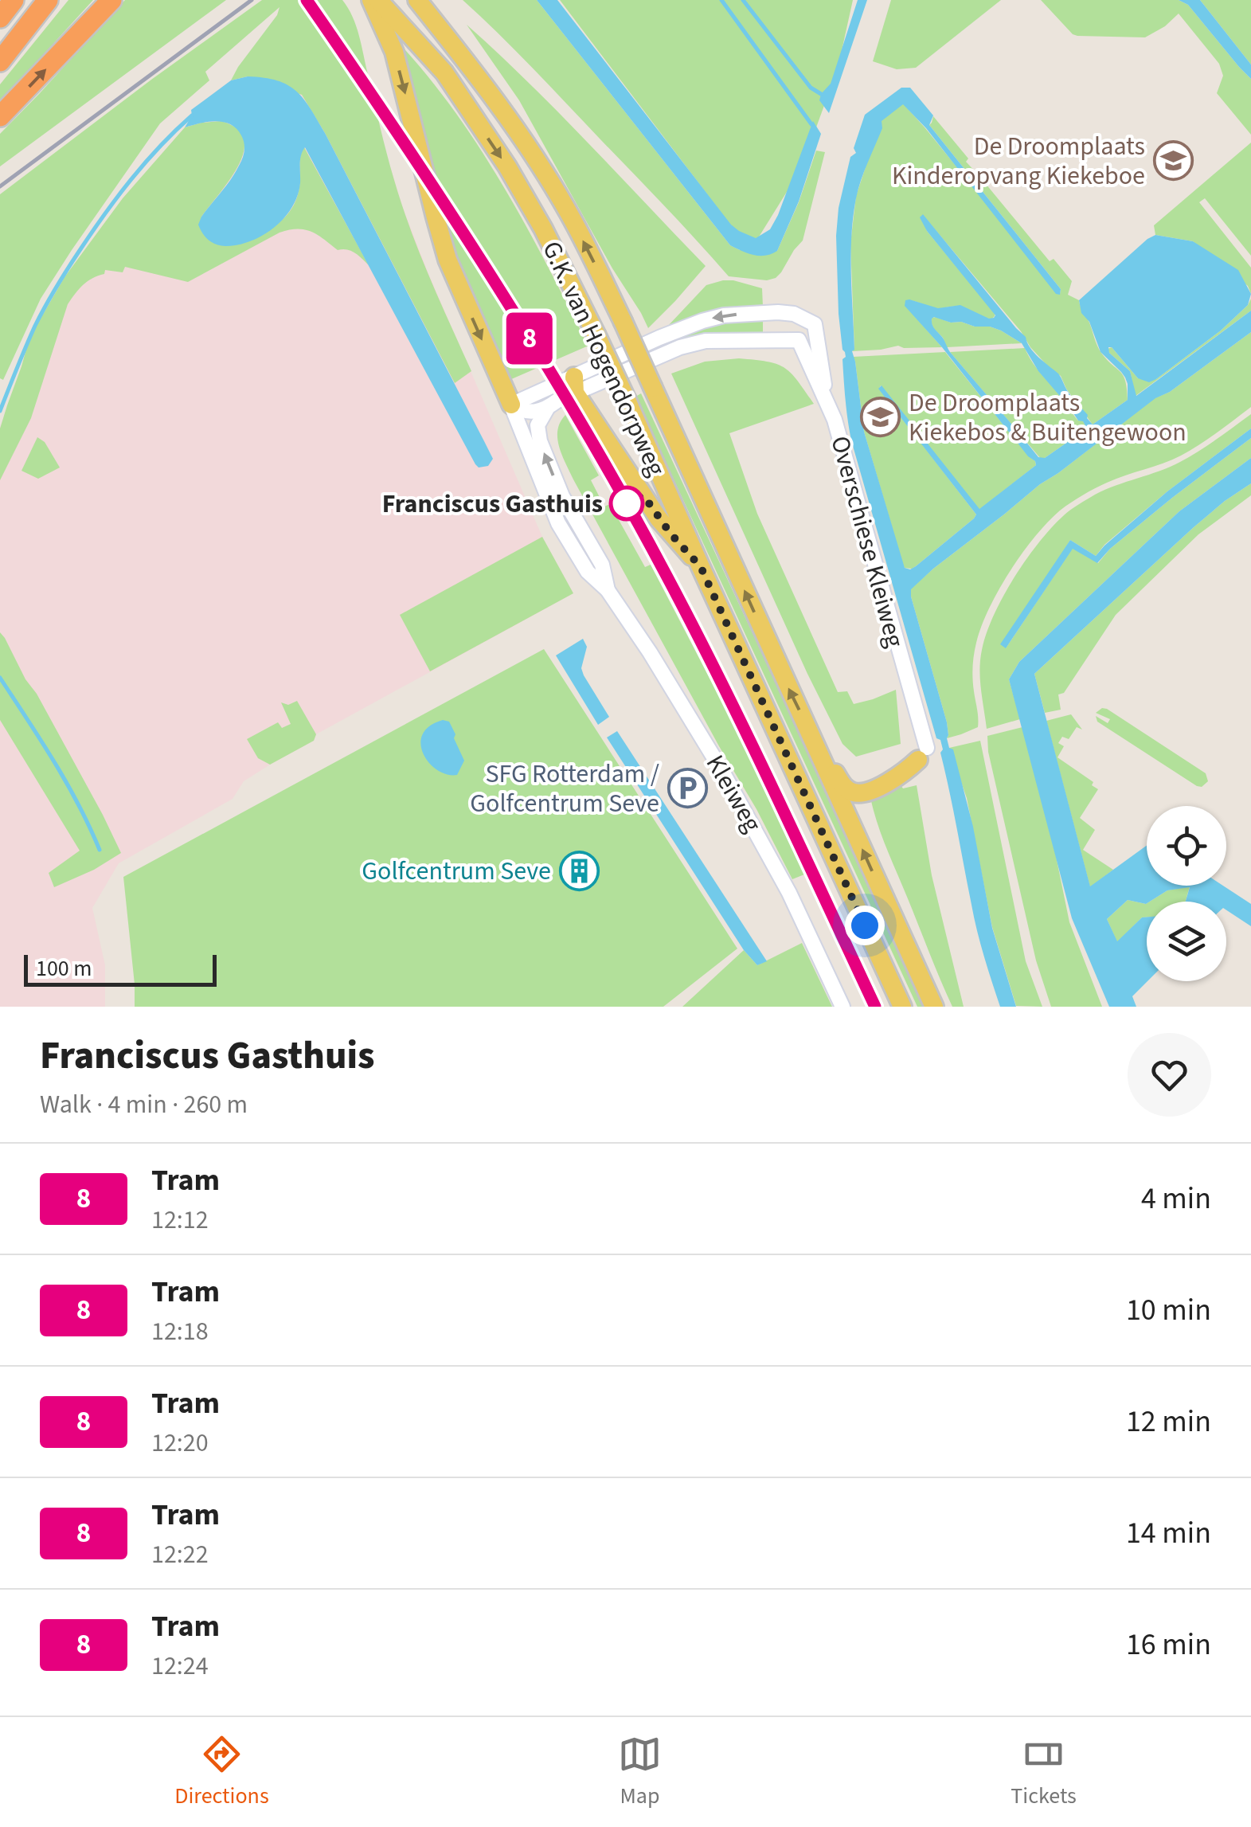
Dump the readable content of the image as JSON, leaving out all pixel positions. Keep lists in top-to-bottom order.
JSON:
{
  "streets": {
    "main road": ["G.K. van Hogendorpweg"],
    "street": ["Overschiese Kleiweg", "Kleiweg"]
  },
  "places": {
    "school or university": ["De Droomplaats Kinderopvang Kiekeboe", "De Droomplaats Kiekebos & Buitengewoon"],
    "other": ["Franciscus Gasthuis"],
    "parking": ["SFG Rotterdam / Golfcentrum Seve"],
    "building": ["Golfcentrum Seve"]
  },
  "lines": ["tram line 8"],
  "scale_bar": "100 m",
  "page": {
    "on_map": "8",
    "scale": "100 m",
    "heading": ["Franciscus Gasthuis", "Walk · 4 min · 260 m"],
    "list": [
      {
        "mark": "8",
        "name": "Tram",
        "note": "12:12",
        "value": "4 min"
      },
      {
        "mark": "8",
        "name": "Tram",
        "note": "12:18",
        "value": "10 min"
      },
      {
        "mark": "8",
        "name": "Tram",
        "note": "12:20",
        "value": "12 min"
      },
      {
        "mark": "8",
        "name": "Tram",
        "note": "12:22",
        "value": "14 min"
      },
      {
        "mark": "8",
        "name": "Tram",
        "note": "12:24",
        "value": "16 min"
      }
    ],
    "tabs": ["Directions", "Map", "Tickets"]
  }
}
